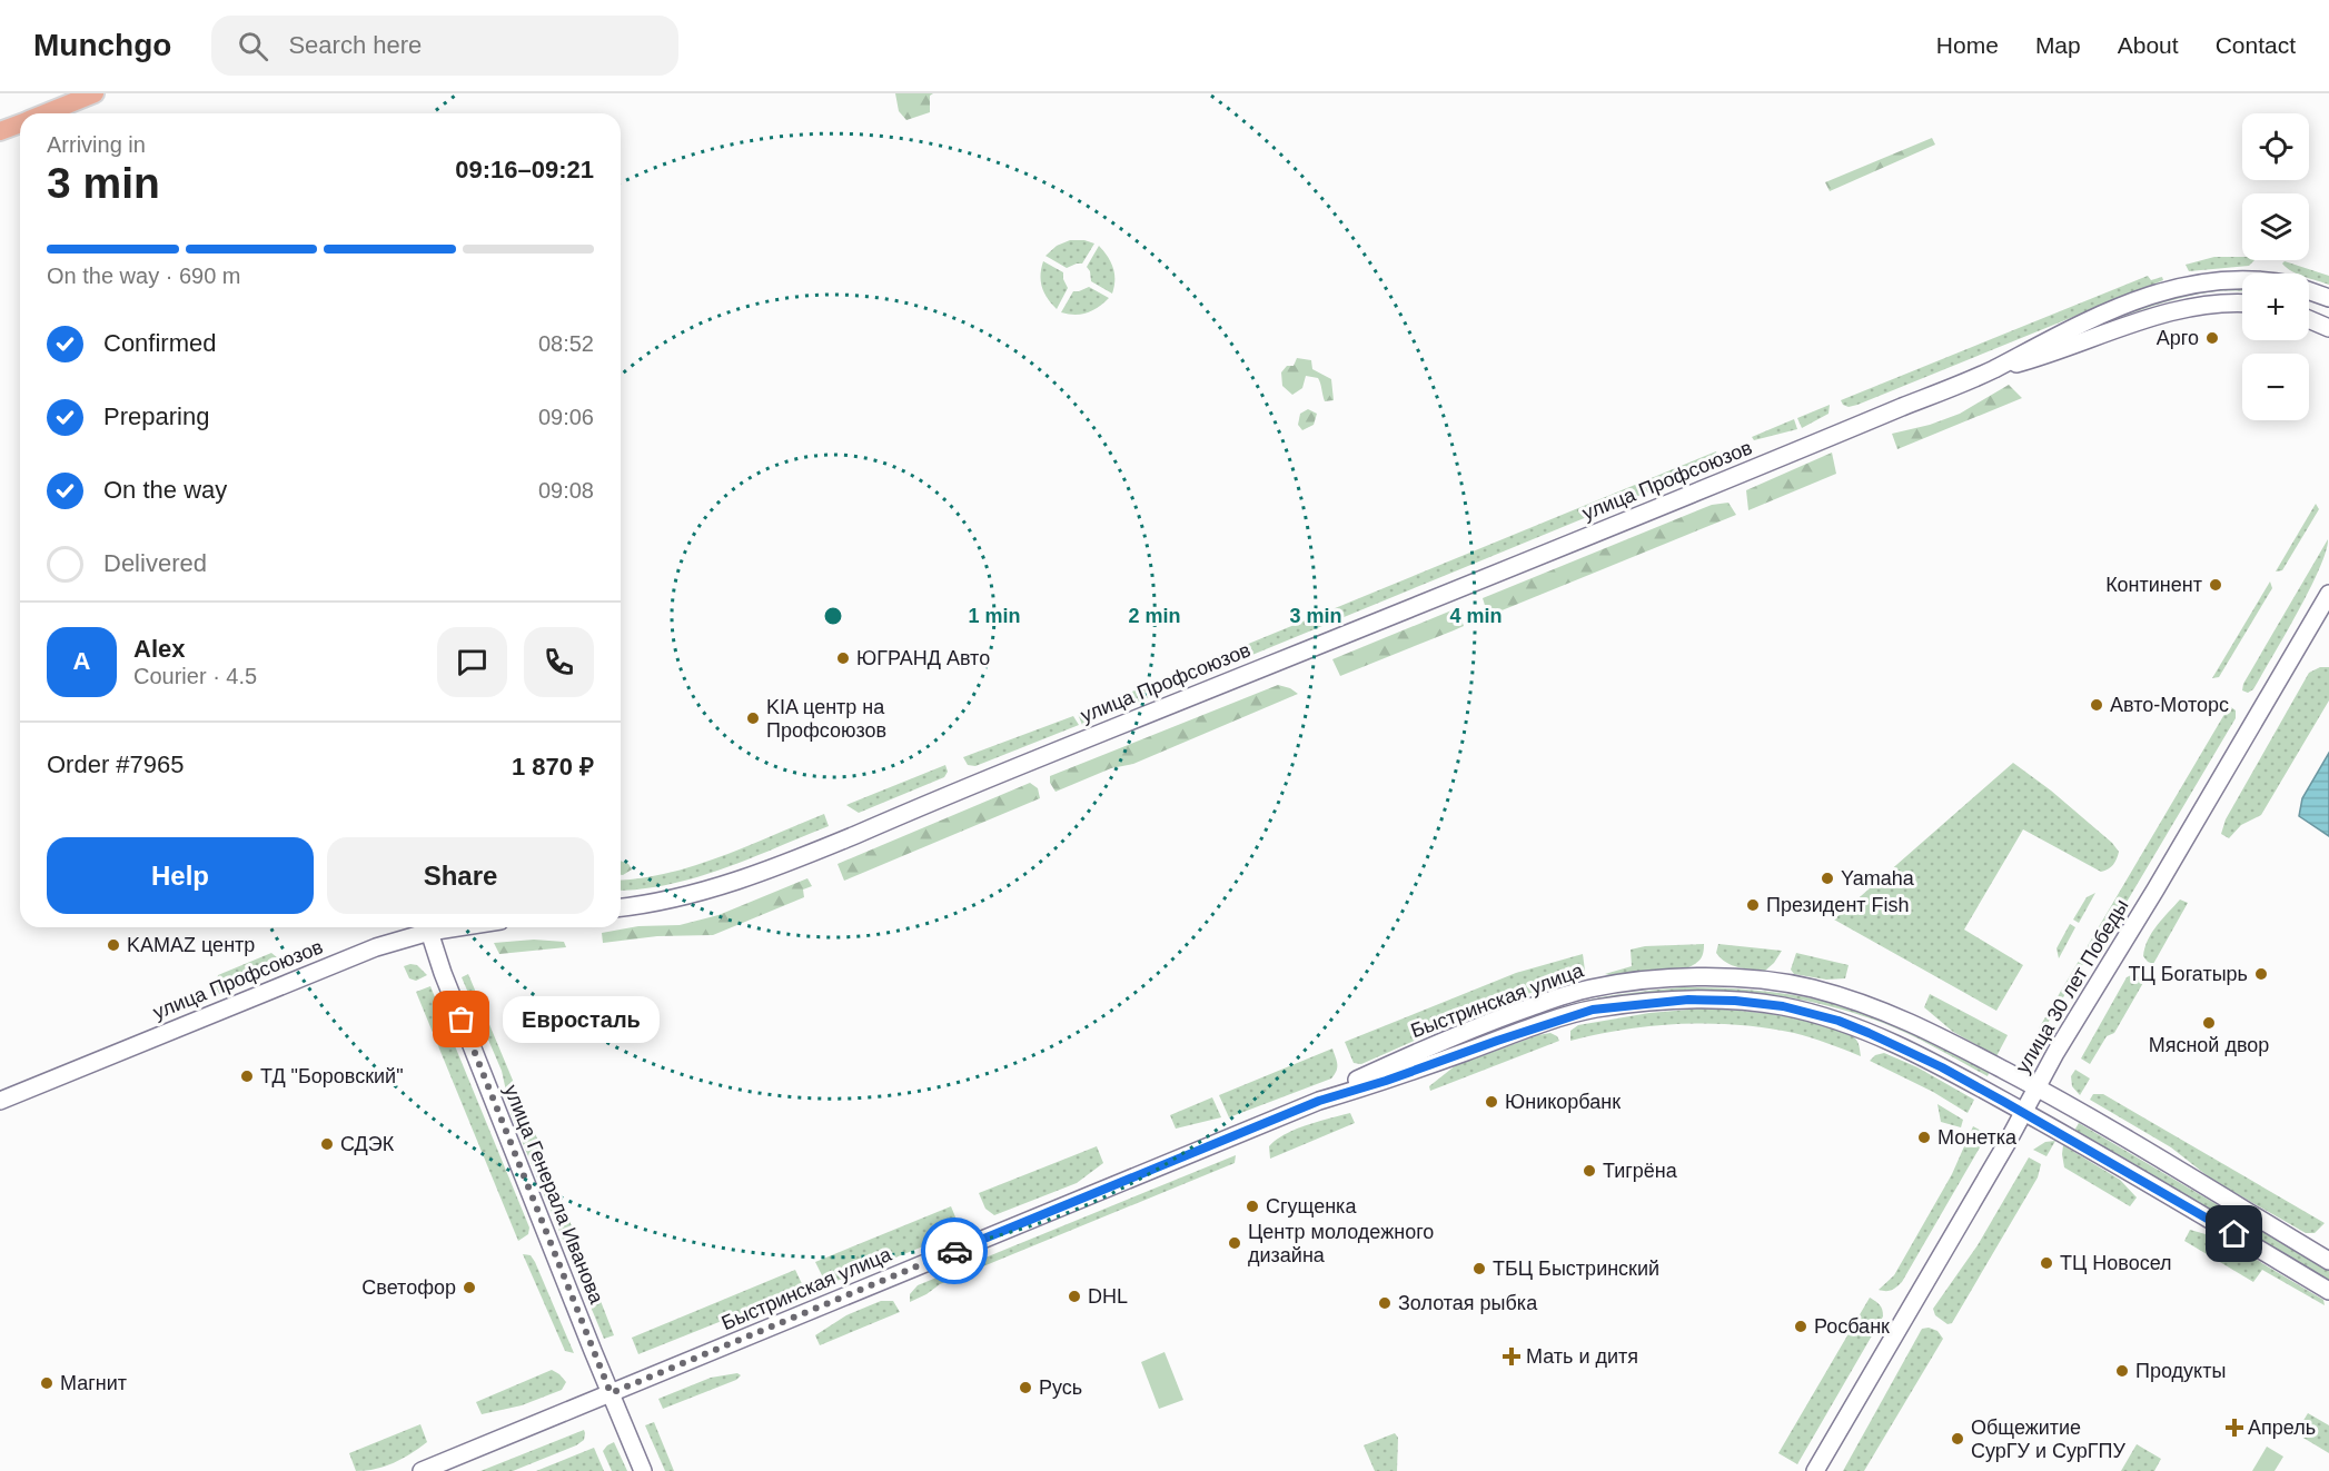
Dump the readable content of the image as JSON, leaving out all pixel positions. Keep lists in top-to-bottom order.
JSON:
{
  "streets": {
    "main road": [
      "улица Профсоюзов",
      "улица 30 лет Победы",
      "Быстринская улица",
      "улица Генерала Иванова"
    ]
  },
  "crossings": [
    ["улица Профсоюзов", "улица Генерала Иванова"],
    ["улица 30 лет Победы", "Быстринская улица"],
    ["Быстринская улица", "улица Генерала Иванова"]
  ],
  "places": {
    "other": [
      "Арго",
      "Континент",
      "ЮГРАНД Авто",
      "Авто-Моторс",
      "KIA центр на Профсоюзов",
      "Yamaha",
      "Президент Fish",
      "KAMAZ центр",
      "ТЦ Богатырь",
      "Евросталь",
      "Мясной двор",
      "ТД \"Боровский\"",
      "Юникорбанк",
      "Монетка",
      "СДЭК",
      "Тигрёна",
      "Сгущенка",
      "Центр молодежного дизайна",
      "ТЦ Новосел",
      "ТБЦ Быстринский",
      "Светофор",
      "DHL",
      "Золотая рыбка",
      "Росбанк",
      "Продукты",
      "Магнит",
      "Русь",
      "Общежитие СурГУ и СурГПУ"
    ],
    "health": ["Мать и дитя", "Апрель"]
  },
  "page": {
    "header": "Munchgo",
    "search": "Search here",
    "nav": [
      "Home",
      "Map",
      "About",
      "Contact"
    ],
    "map_buttons": ["+", "−"],
    "heading": ["3 min", "Arriving in", "09:16–09:21"],
    "panel": [
      "Alex",
      "Courier · 4.5",
      "Order #7965",
      "1 870 ₽"
    ],
    "bar": "On the way · 690 m",
    "list": [
      ["Confirmed", "08:52"],
      ["Preparing", "09:06"],
      ["On the way", "09:08"],
      "Delivered"
    ],
    "round": "A",
    "buttons": ["Help", "Share"],
    "bubble": "Евросталь"
  },
  "rings": [
    "1 min",
    "2 min",
    "3 min",
    "4 min"
  ]
}
